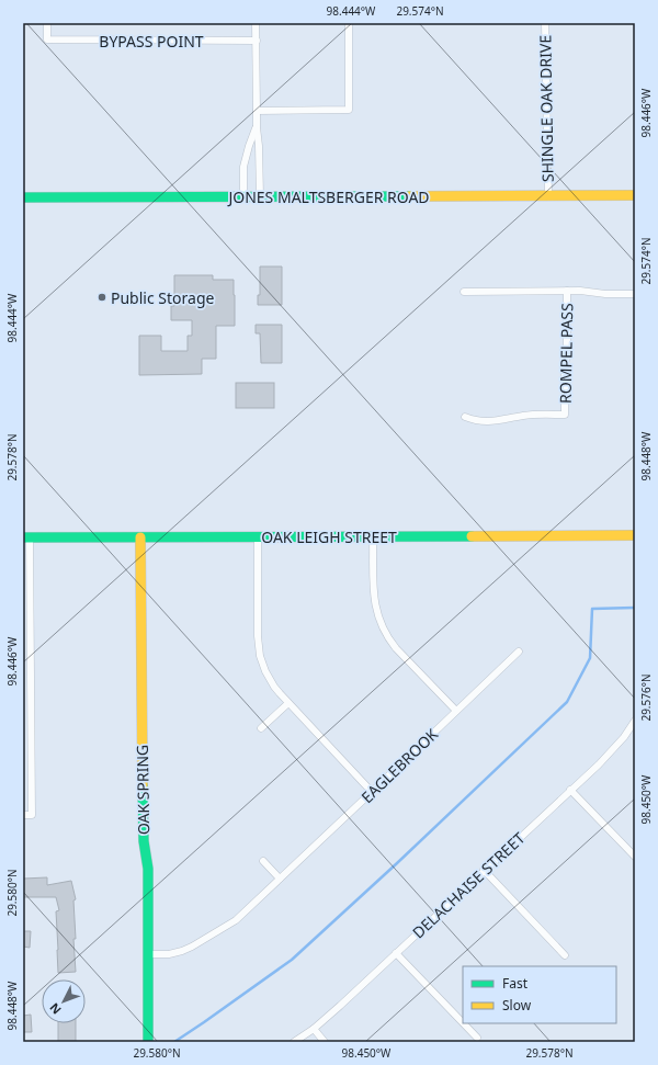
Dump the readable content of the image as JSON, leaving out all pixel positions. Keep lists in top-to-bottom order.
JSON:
{
  "streets": {
    "street": [
      "BYPASS POINT",
      "SHINGLE OAK DRIVE",
      "JONES MALTSBERGER ROAD",
      "ROMPEL PASS",
      "OAK LEIGH STREET",
      "EAGLEBROOK",
      "OAK SPRING",
      "DELACHAISE STREET"
    ]
  },
  "crossings": [
    ["SHINGLE OAK DRIVE", "JONES MALTSBERGER ROAD"],
    ["OAK LEIGH STREET", "OAK SPRING"],
    ["EAGLEBROOK", "OAK SPRING"]
  ],
  "places": ["Public Storage"],
  "legend": ["Fast", "Slow"],
  "north": "bottom left",
  "coordinates": [
    "98.444°W",
    "29.574°N",
    "98.446°W",
    "98.448°W",
    "29.578°N",
    "29.576°N",
    "98.450°W",
    "29.580°N"
  ]
}
